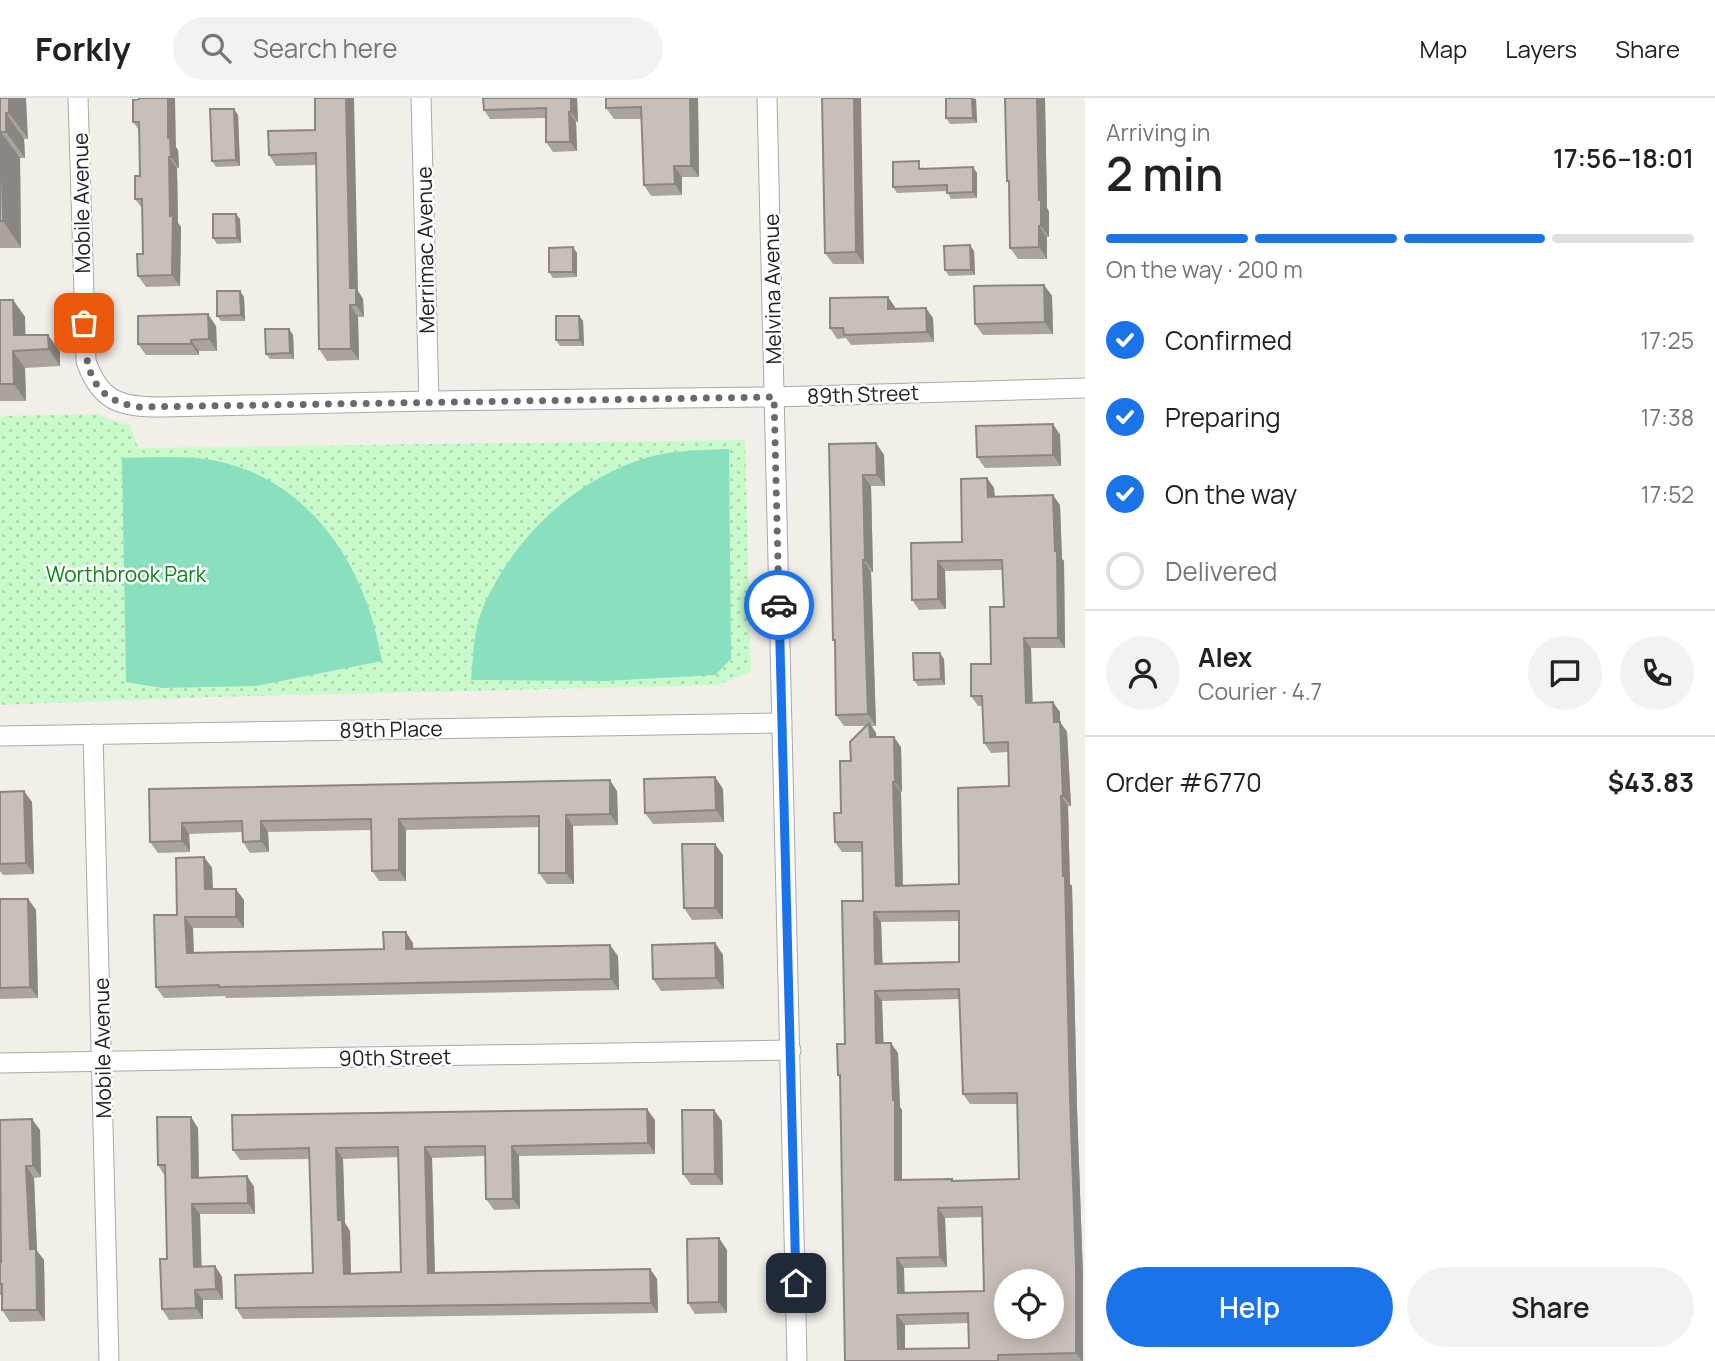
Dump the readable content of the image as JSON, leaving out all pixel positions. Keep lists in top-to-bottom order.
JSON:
{
  "streets": {
    "street": [
      "Mobile Avenue",
      "Merrimac Avenue",
      "Melvina Avenue",
      "89th Street",
      "89th Place",
      "90th Street"
    ]
  },
  "crossings": [
    ["Mobile Avenue", "89th Street"],
    ["Mobile Avenue", "89th Place"],
    ["Mobile Avenue", "90th Street"],
    ["Merrimac Avenue", "89th Street"],
    ["Melvina Avenue", "89th Street"],
    ["Melvina Avenue", "89th Place"],
    ["Melvina Avenue", "90th Street"]
  ],
  "parks": ["Worthbrook Park"],
  "page": {
    "header": "Forkly",
    "search": "Search here",
    "nav": ["Map", "Layers", "Share"],
    "heading": ["2 min", "Arriving in", "17:56–18:01"],
    "panel": [
      "Alex",
      "Courier · 4.7",
      "Order #6770",
      "$43.83"
    ],
    "bar": "On the way · 200 m",
    "list": [
      ["Confirmed", "17:25"],
      ["Preparing", "17:38"],
      ["On the way", "17:52"],
      "Delivered"
    ],
    "buttons": ["Help", "Share"]
  }
}
